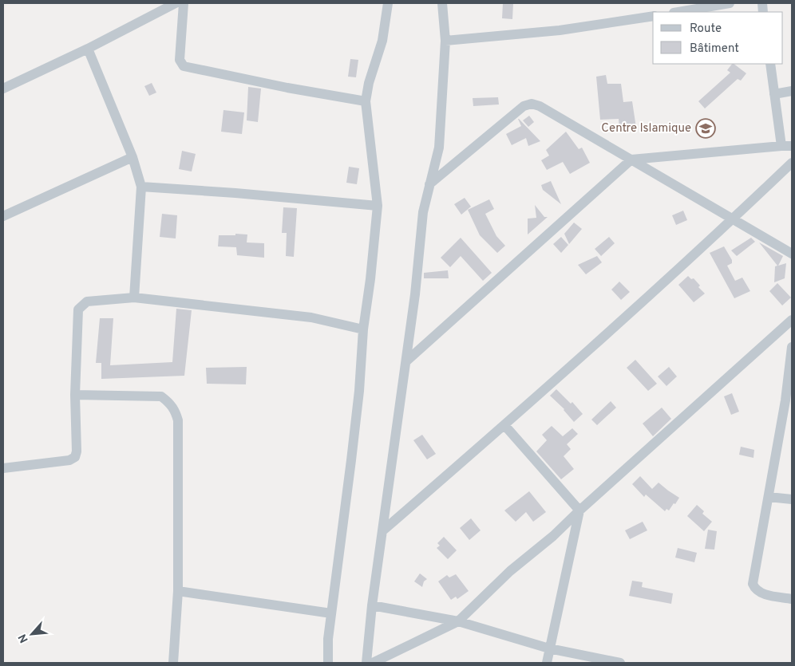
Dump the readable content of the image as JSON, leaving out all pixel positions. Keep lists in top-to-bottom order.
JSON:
{
  "places": {
    "school or university": ["Centre Islamique"]
  },
  "legend": ["Route", "Bâtiment"],
  "north": "bottom left"
}
